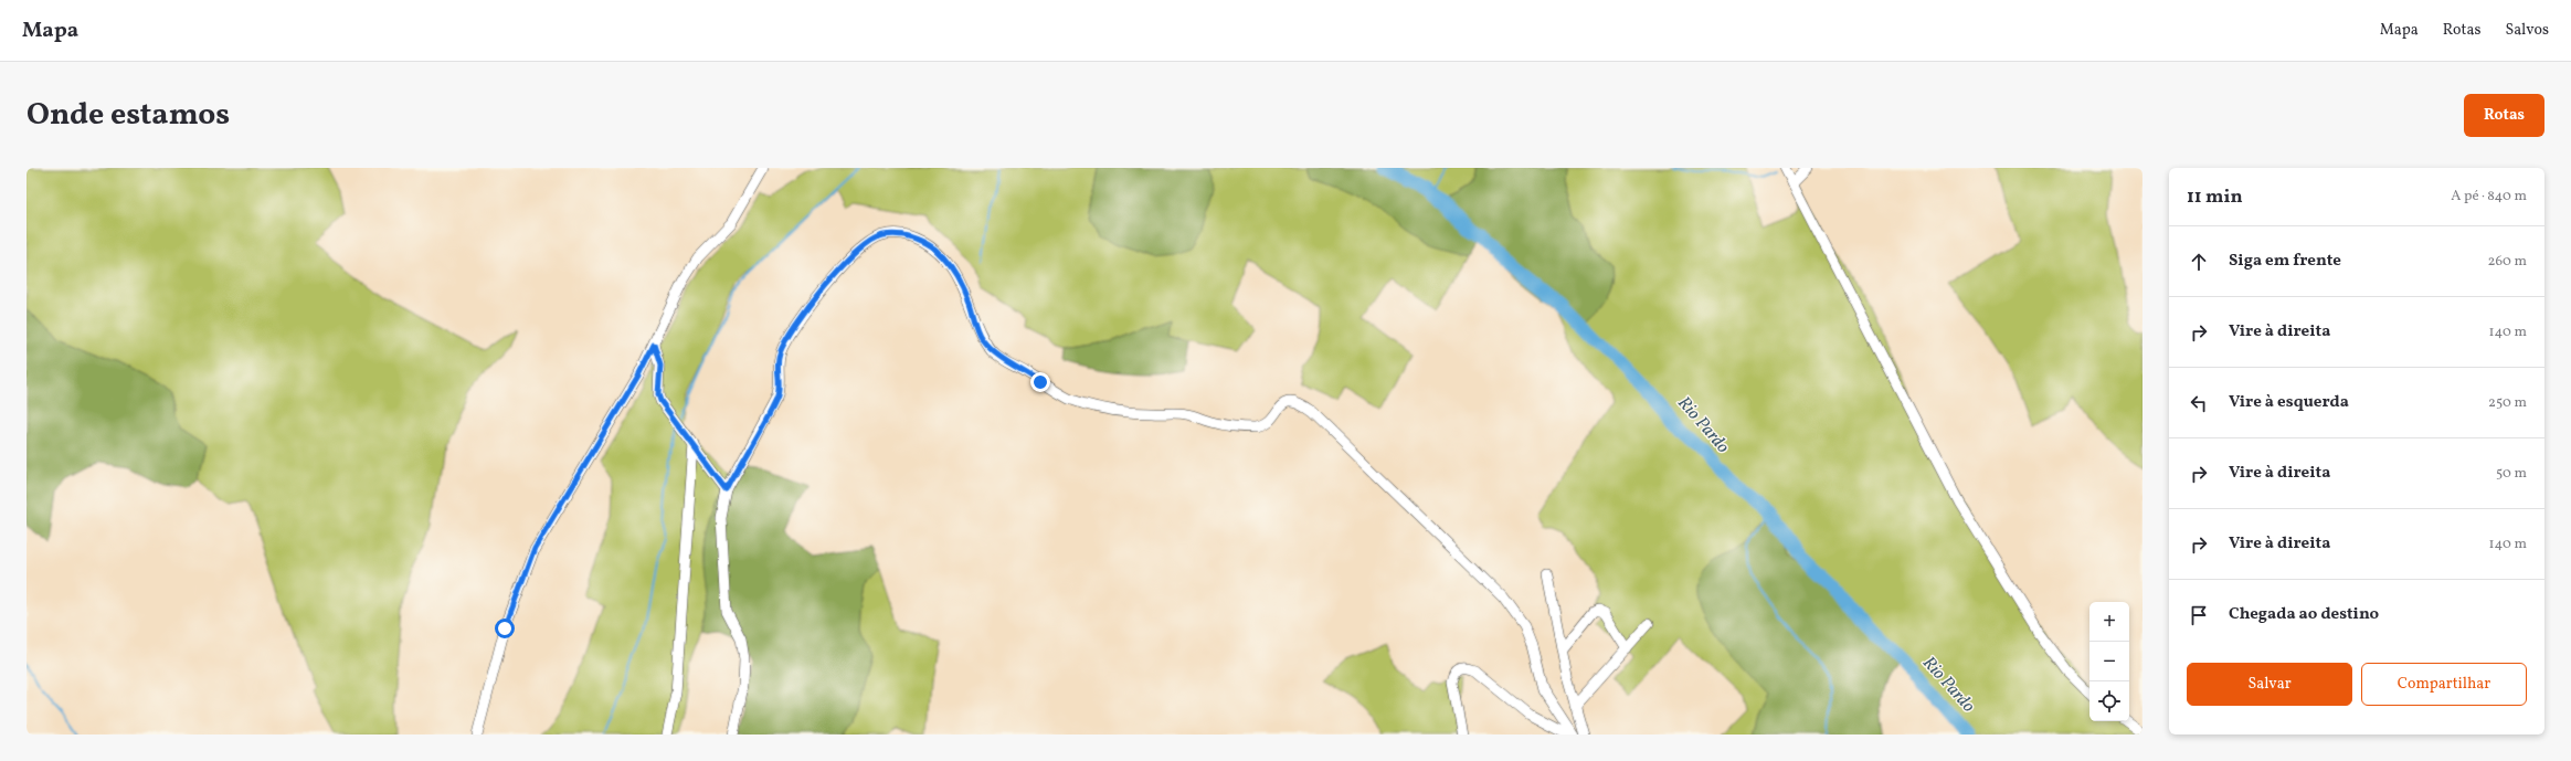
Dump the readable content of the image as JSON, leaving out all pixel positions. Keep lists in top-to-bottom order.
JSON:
{
  "water": ["Rio Pardo"],
  "page": {
    "header": "Mapa",
    "nav": ["Mapa", "Rotas", "Salvos"],
    "title": "Onde estamos",
    "buttons": [
      "Rotas",
      ["Salvar", "Compartilhar"]
    ],
    "heading": ["11 min", "A pé · 840 m"],
    "list": [
      ["Siga em frente", "260 m"],
      ["Vire à direita", "140 m"],
      ["Vire à esquerda", "250 m"],
      ["Vire à direita", "50 m"],
      ["Vire à direita", "140 m"],
      "Chegada ao destino"
    ],
    "map_buttons": ["+", "−"]
  }
}
